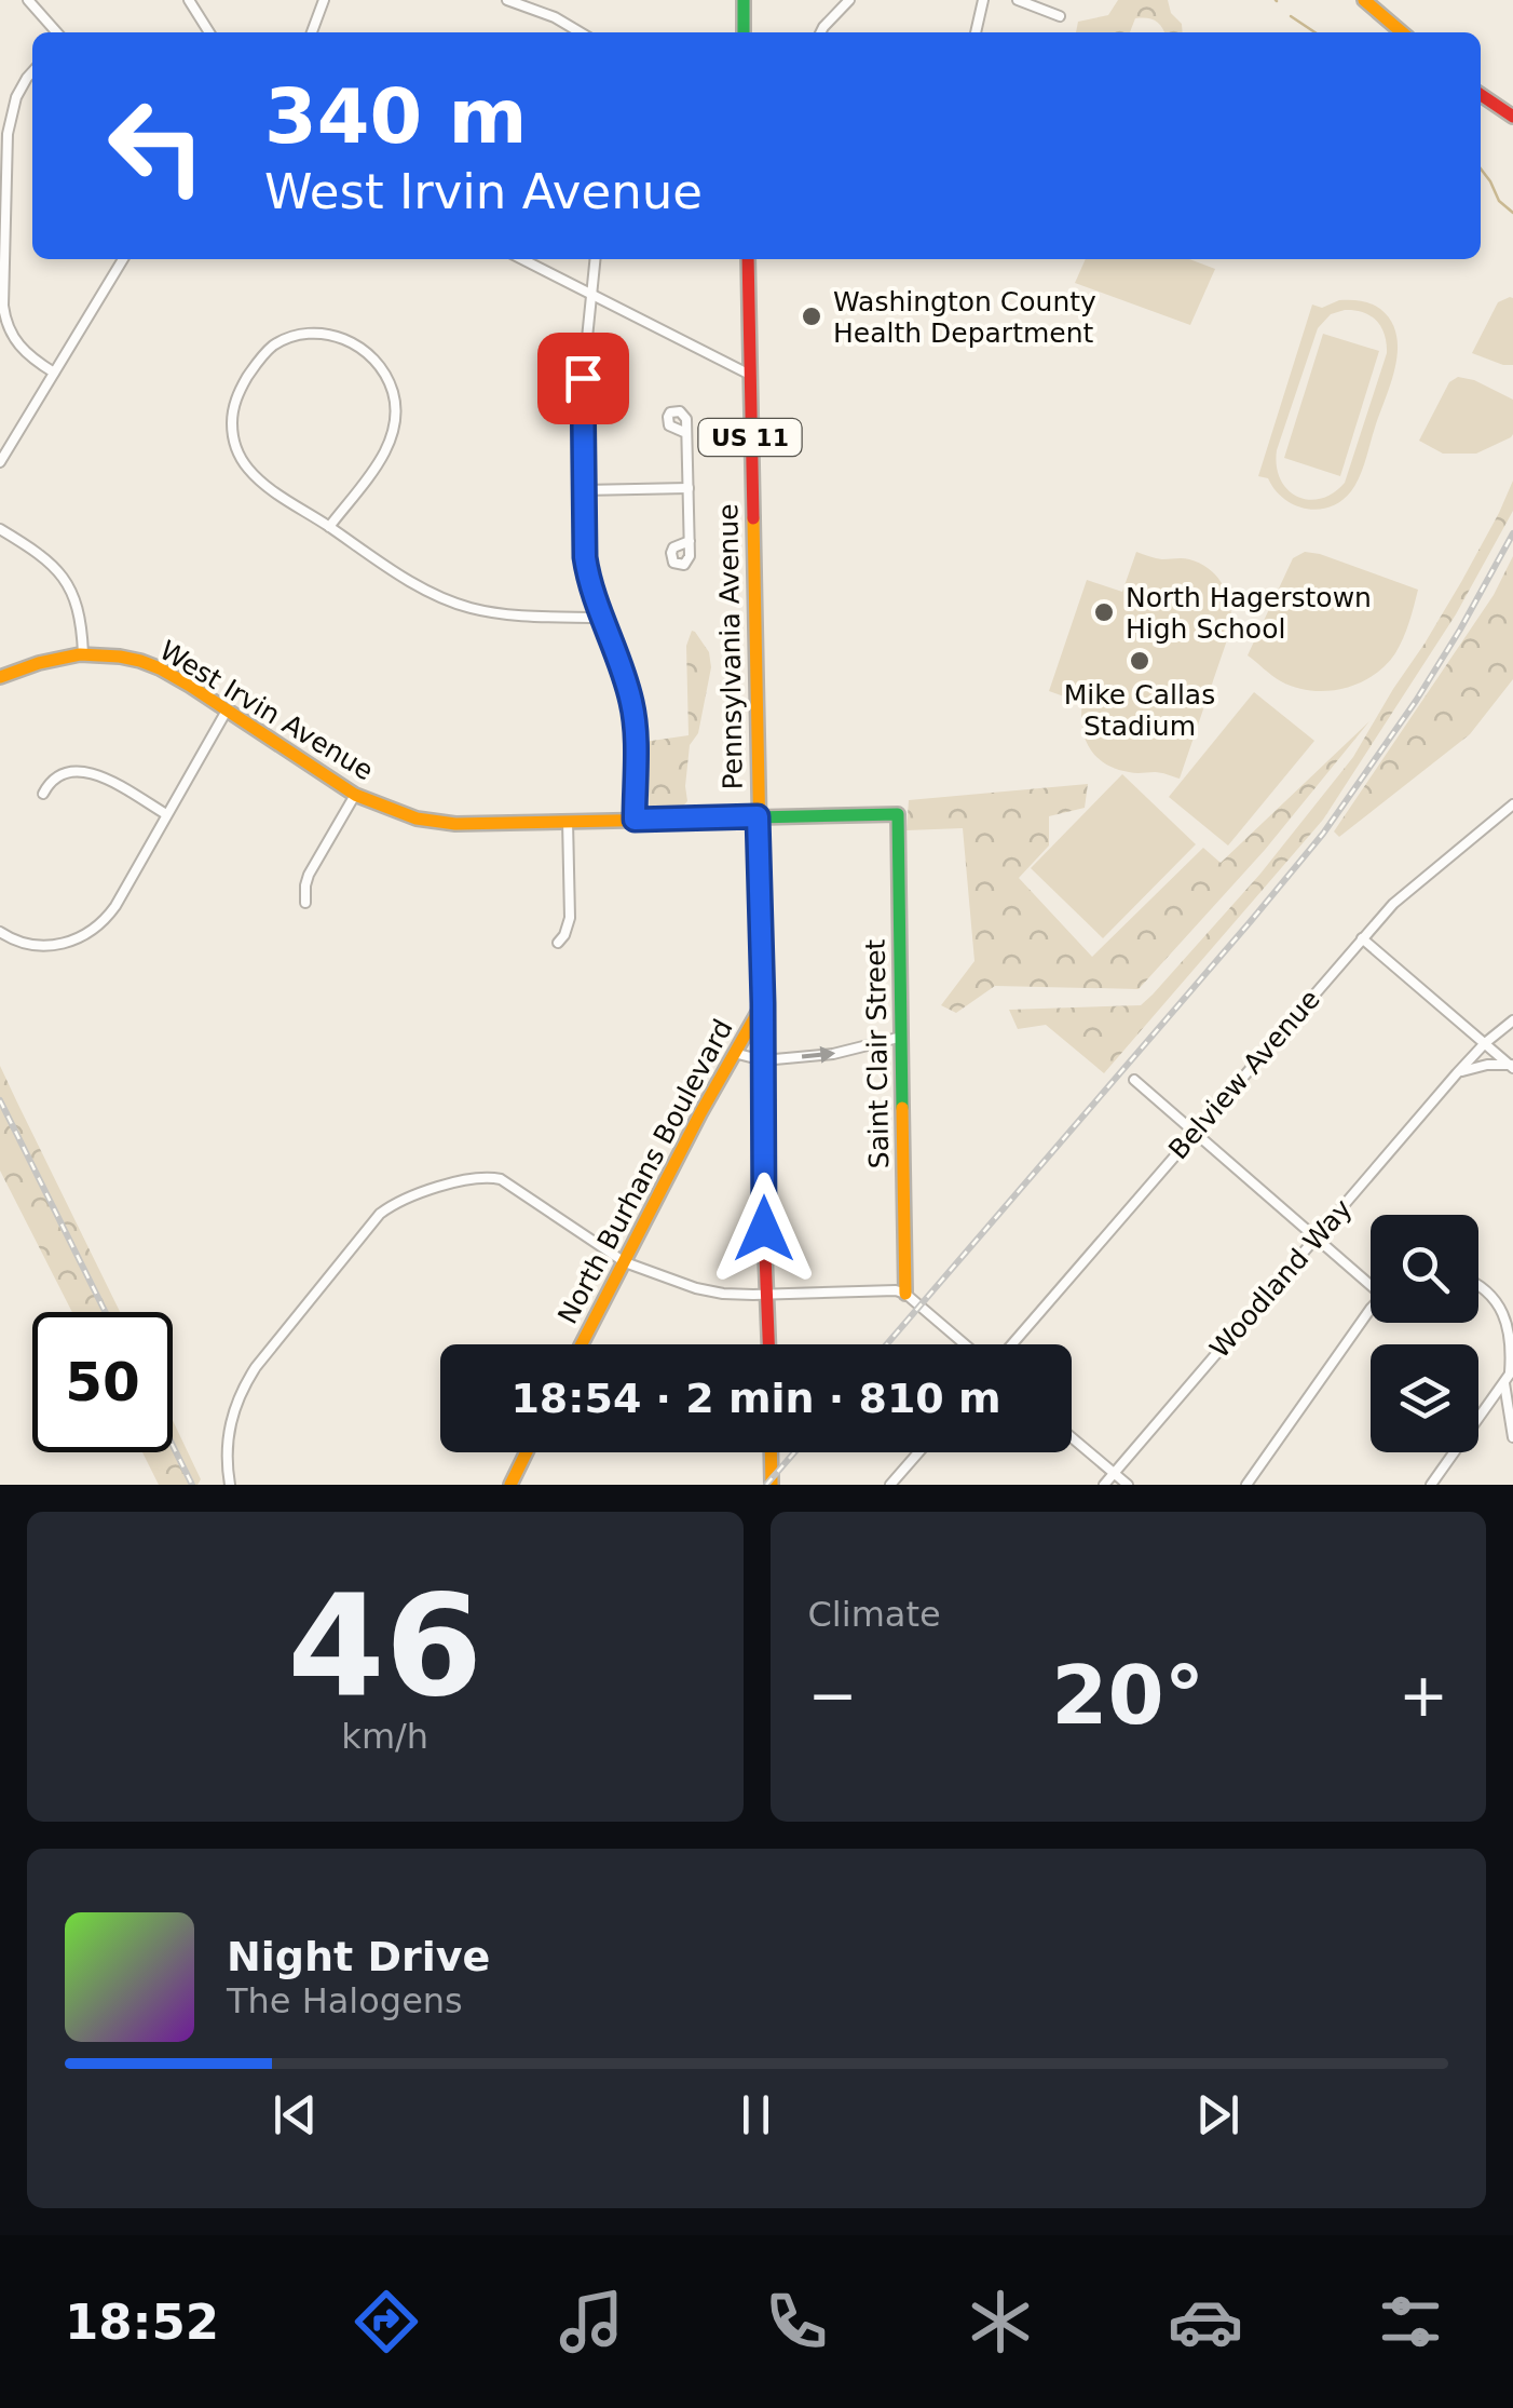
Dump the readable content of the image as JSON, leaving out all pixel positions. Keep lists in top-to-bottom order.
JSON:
{
  "streets": {
    "main road": [
      "US 11",
      "Pennsylvania Avenue",
      "West Irvin Avenue",
      "Saint Clair Street",
      "North Burhans Boulevard"
    ],
    "street": ["Belview Avenue", "Woodland Way"]
  },
  "crossings": [
    ["Pennsylvania Avenue", "West Irvin Avenue"],
    ["Pennsylvania Avenue", "North Burhans Boulevard"],
    ["West Irvin Avenue", "Saint Clair Street"]
  ],
  "places": ["Washington County Health Department", "North Hagerstown High School", "Mike Callas Stadium"],
  "page": {
    "turn": ["340 m", "West Irvin Avenue"],
    "limit": "50",
    "trip": "18:54 · 2 min · 810 m",
    "tile": [
      ["46", "km/h"],
      "Climate"
    ],
    "heat": ["−", "20°", "+"],
    "song": ["Night Drive", "The Halogens"],
    "tabs": "18:52"
  }
}
